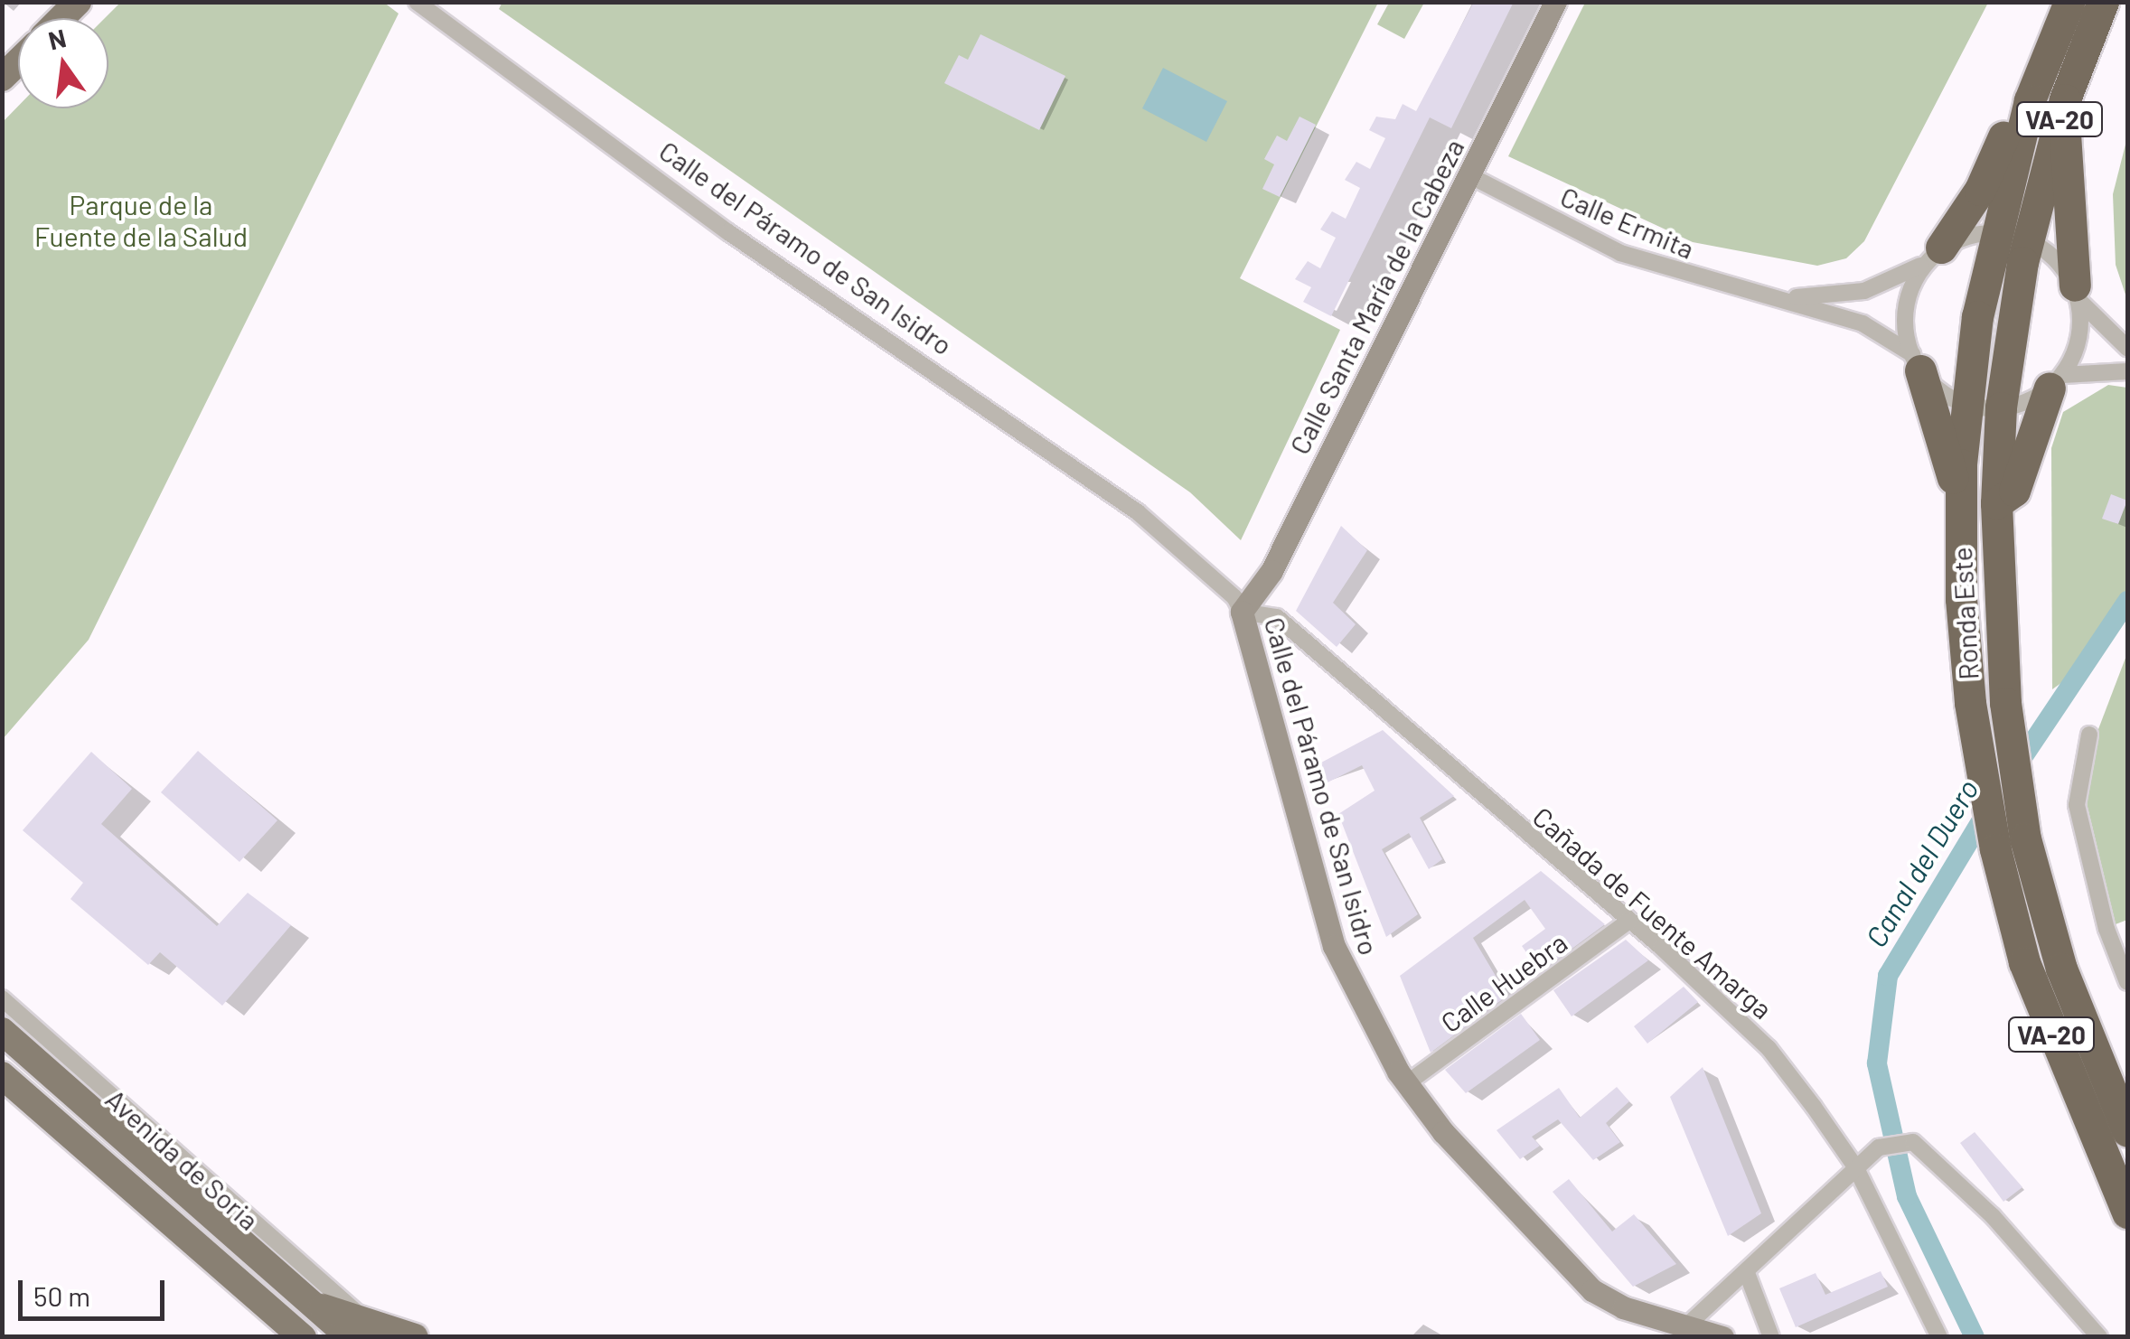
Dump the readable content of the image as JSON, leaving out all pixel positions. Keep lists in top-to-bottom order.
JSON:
{
  "streets": {
    "highway": ["VA-20", "Ronda Este"],
    "main road": ["Avenida de Soria"],
    "street": [
      "Calle Ermita",
      "Calle del Páramo de San Isidro",
      "Calle Santa María de la Cabeza",
      "Cañada de Fuente Amarga",
      "Calle Huebra"
    ]
  },
  "crossings": [
    ["Calle Ermita", "Calle Santa María de la Cabeza"],
    ["Calle Ermita", "Ronda Este"],
    ["Calle del Páramo de San Isidro", "Calle Santa María de la Cabeza"],
    ["Calle del Páramo de San Isidro", "Cañada de Fuente Amarga"],
    ["Calle del Páramo de San Isidro", "Calle Huebra"],
    ["Calle Santa María de la Cabeza", "Cañada de Fuente Amarga"],
    ["Cañada de Fuente Amarga", "Calle Huebra"]
  ],
  "water": ["Canal del Duero"],
  "parks": ["Parque de la Fuente de la Salud"],
  "scale_bar": "50 m",
  "north": "top"
}
